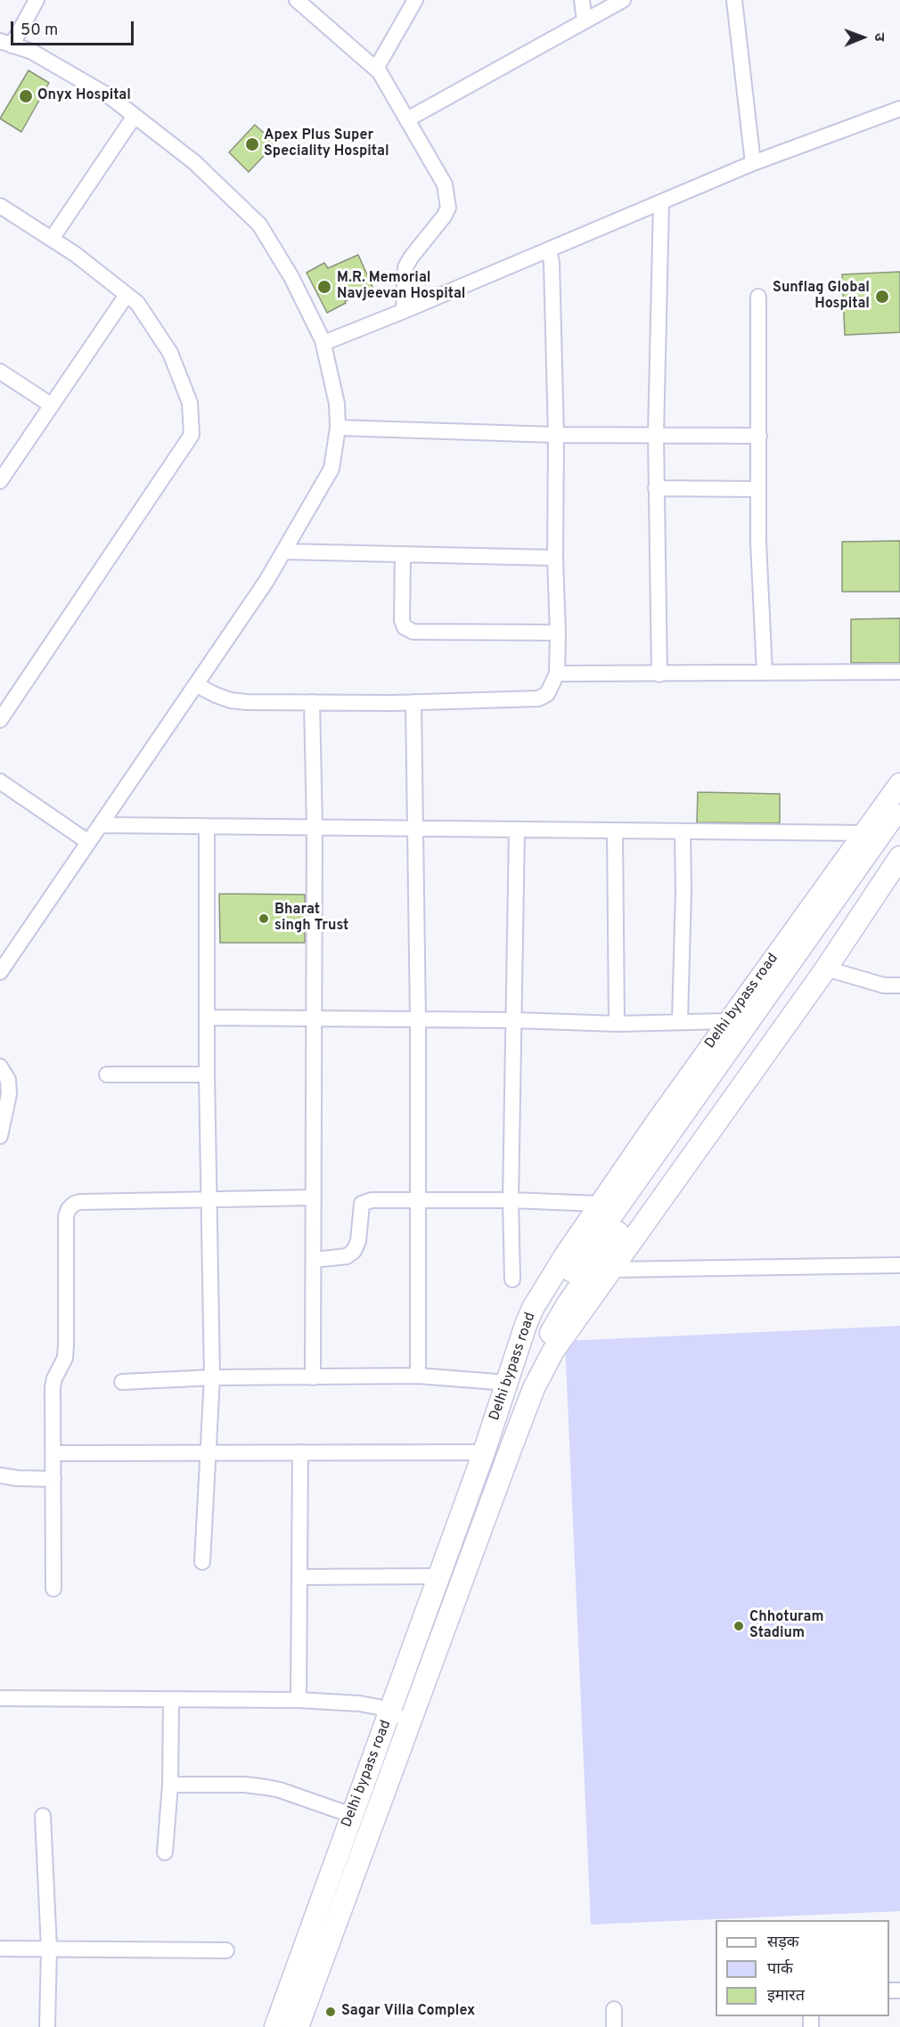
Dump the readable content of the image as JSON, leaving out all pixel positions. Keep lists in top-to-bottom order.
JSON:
{
  "streets": {
    "main road": ["Delhi bypass road"]
  },
  "places": [
    "Onyx Hospital",
    "Apex Plus Super Speciality Hospital",
    "M.R. Memorial Navjeevan Hospital",
    "Sunflag Global Hospital",
    "Bharat singh Trust",
    "Chhoturam Stadium",
    "Sagar Villa Complex"
  ],
  "legend": ["सड़क", "पार्क", "इमारत"],
  "scale_bar": "50 m",
  "north": "right"
}
